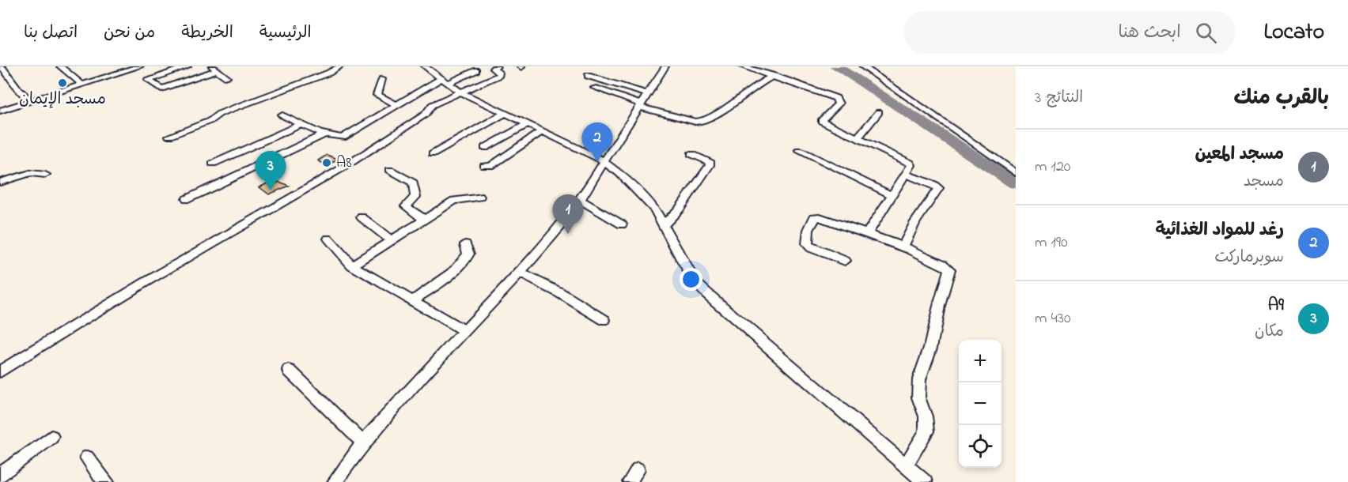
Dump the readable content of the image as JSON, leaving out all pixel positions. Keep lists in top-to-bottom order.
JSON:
{
  "places": ["مسجد الإيمان", "A8"],
  "page": {
    "header": "Locato",
    "search": "ابحث هنا",
    "nav": [
      "الرئيسية",
      "الخريطة",
      "من نحن",
      "اتصل بنا"
    ],
    "heading": ["بالقرب منك", "النتائج: 3"],
    "pins": ["2", "3", "1"],
    "list": [
      {
        "mark": "1",
        "name": "مسجد المعين",
        "note": "مسجد",
        "value": "120 m"
      },
      {
        "mark": "2",
        "name": "رغد للمواد الغذائية",
        "note": "سوبرماركت",
        "value": "190 m"
      },
      {
        "mark": "3",
        "name": "A9",
        "note": "مكان",
        "value": "430 m"
      }
    ],
    "map_buttons": ["+", "−"]
  }
}
